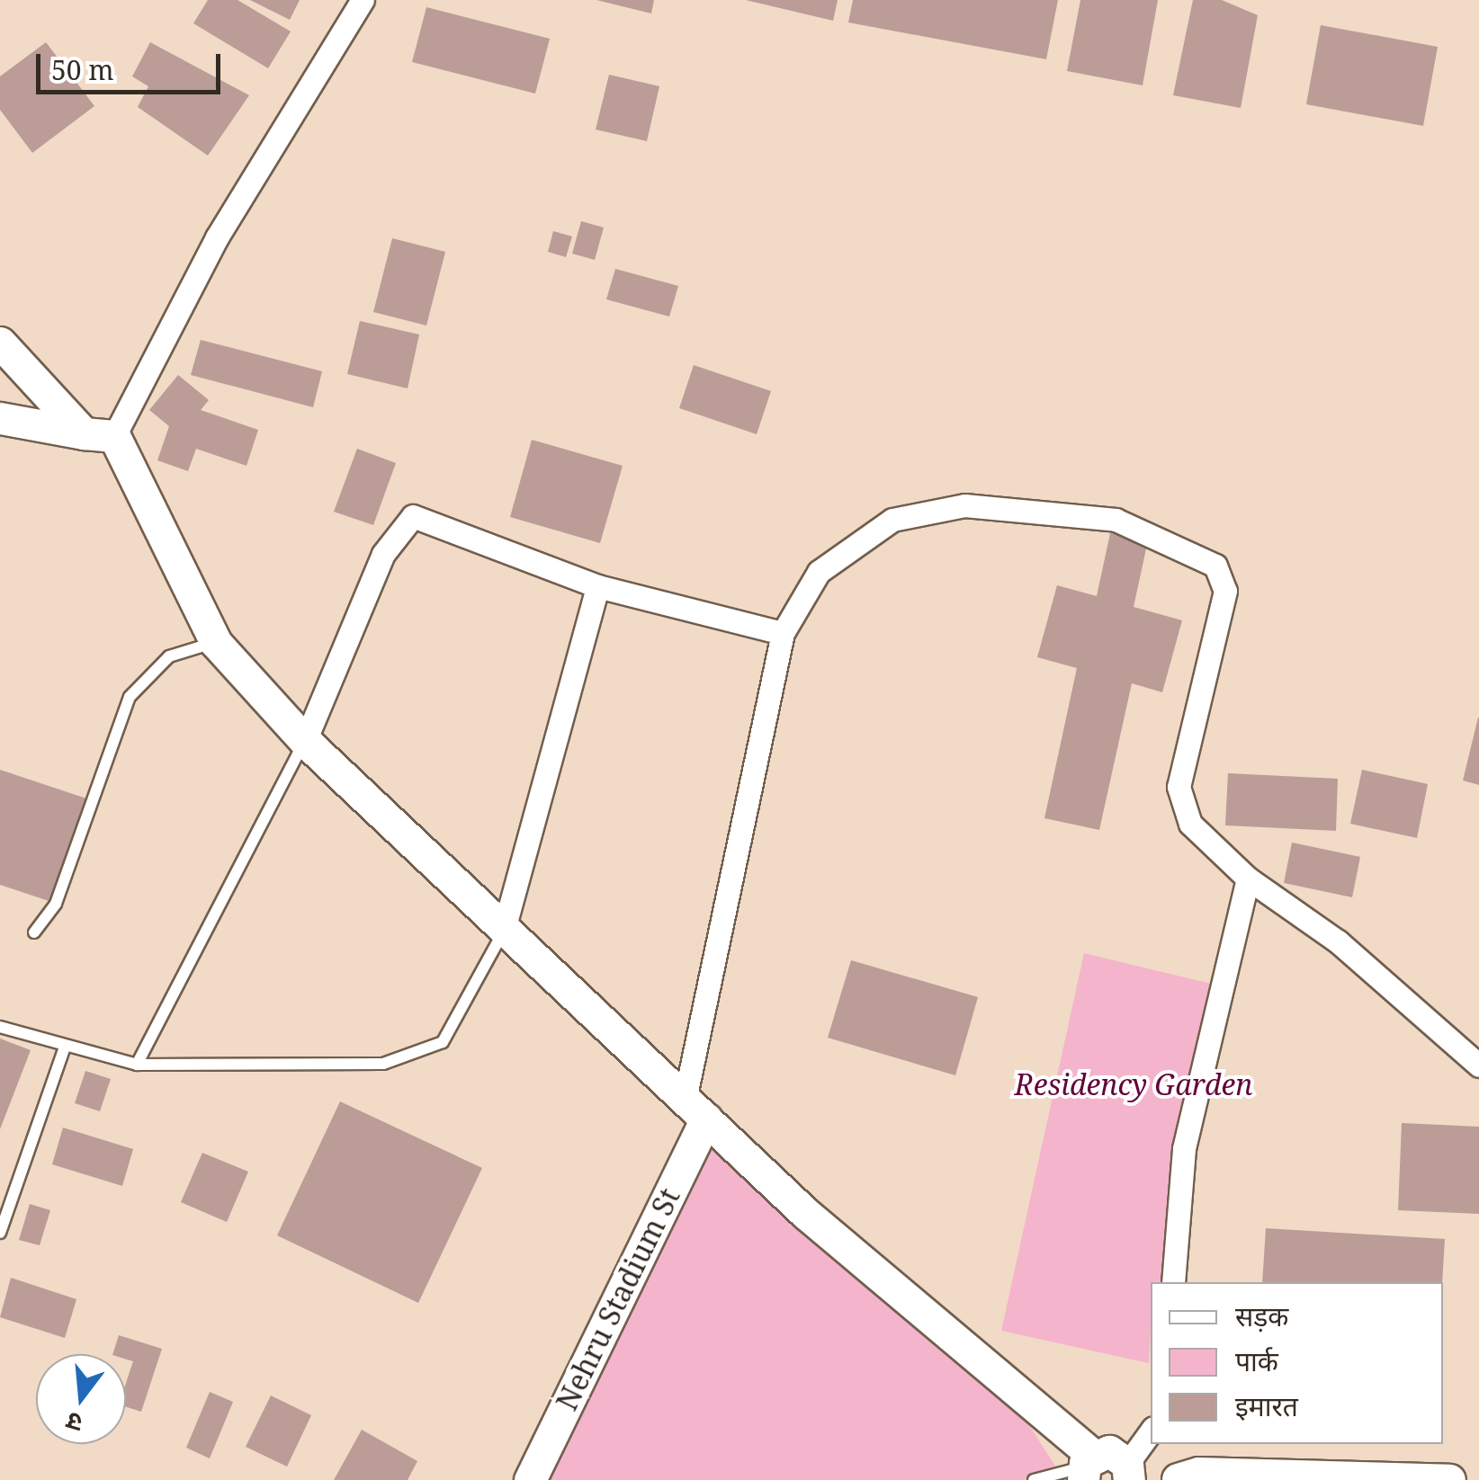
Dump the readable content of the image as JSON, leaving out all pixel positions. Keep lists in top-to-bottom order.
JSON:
{
  "streets": {
    "street": ["Nehru Stadium St"]
  },
  "parks": ["Residency Garden"],
  "legend": ["सड़क", "पार्क", "इमारत"],
  "scale_bar": "50 m",
  "north": "bottom"
}
